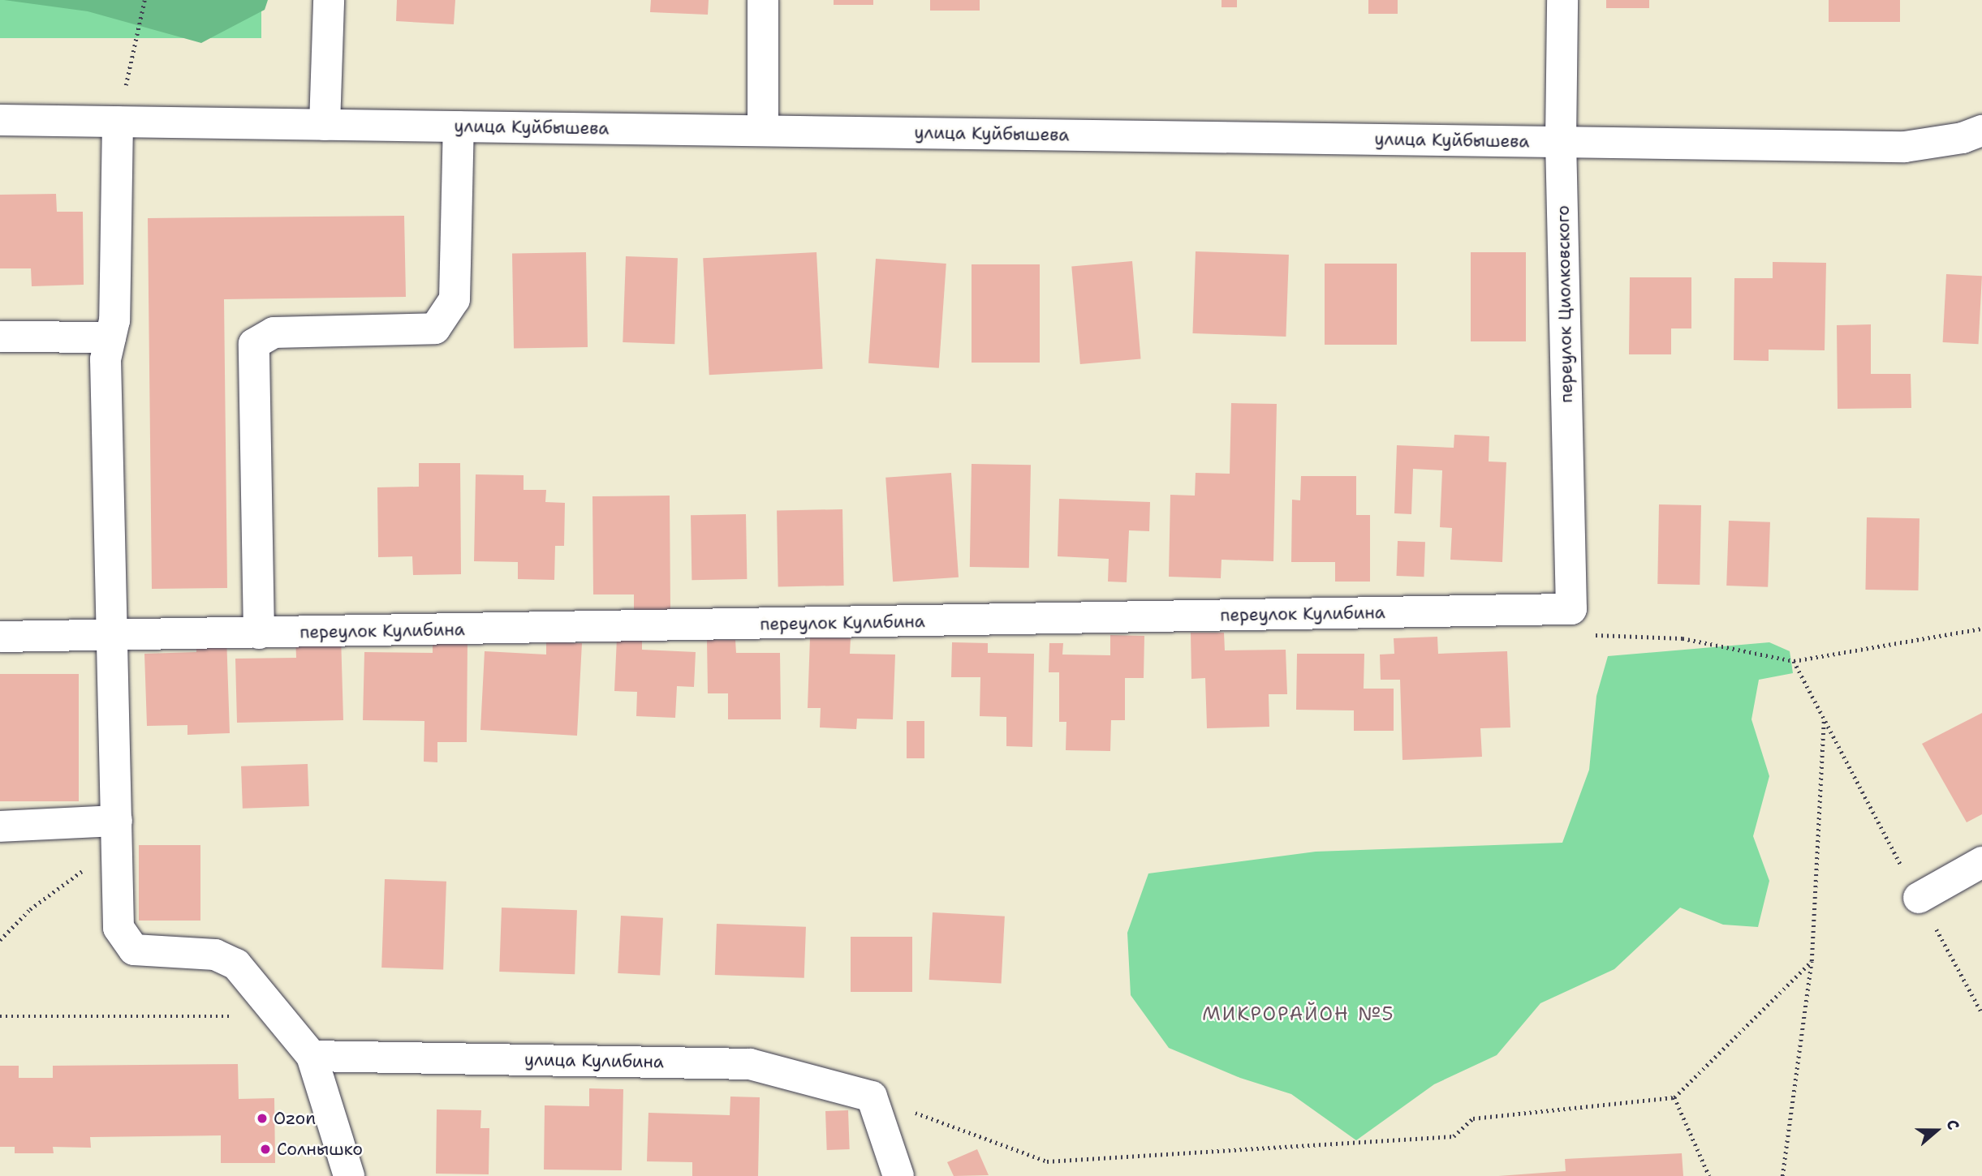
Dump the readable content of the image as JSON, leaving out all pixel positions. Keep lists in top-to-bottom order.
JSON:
{
  "streets": {
    "street": [
      "улица Куйбышева",
      "переулок Циолковского",
      "переулок Кулибина",
      "улица Кулибина"
    ]
  },
  "crossings": [
    ["улица Куйбышева", "переулок Циолковского"],
    ["переулок Циолковского", "переулок Кулибина"]
  ],
  "districts": ["МИКРОРАЙОН №5"],
  "places": ["Ozon", "Солнышко"],
  "north": "right"
}
